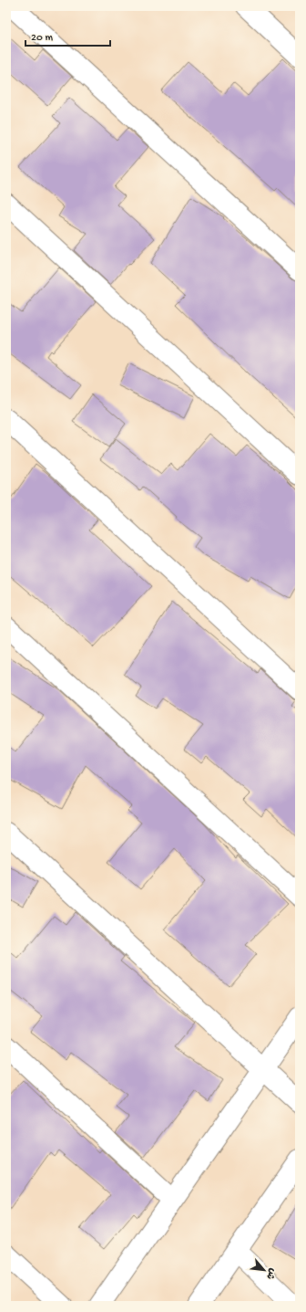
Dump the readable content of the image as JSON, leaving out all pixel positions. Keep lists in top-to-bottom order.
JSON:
{
  "scale_bar": "20 m",
  "north": "bottom right"
}
